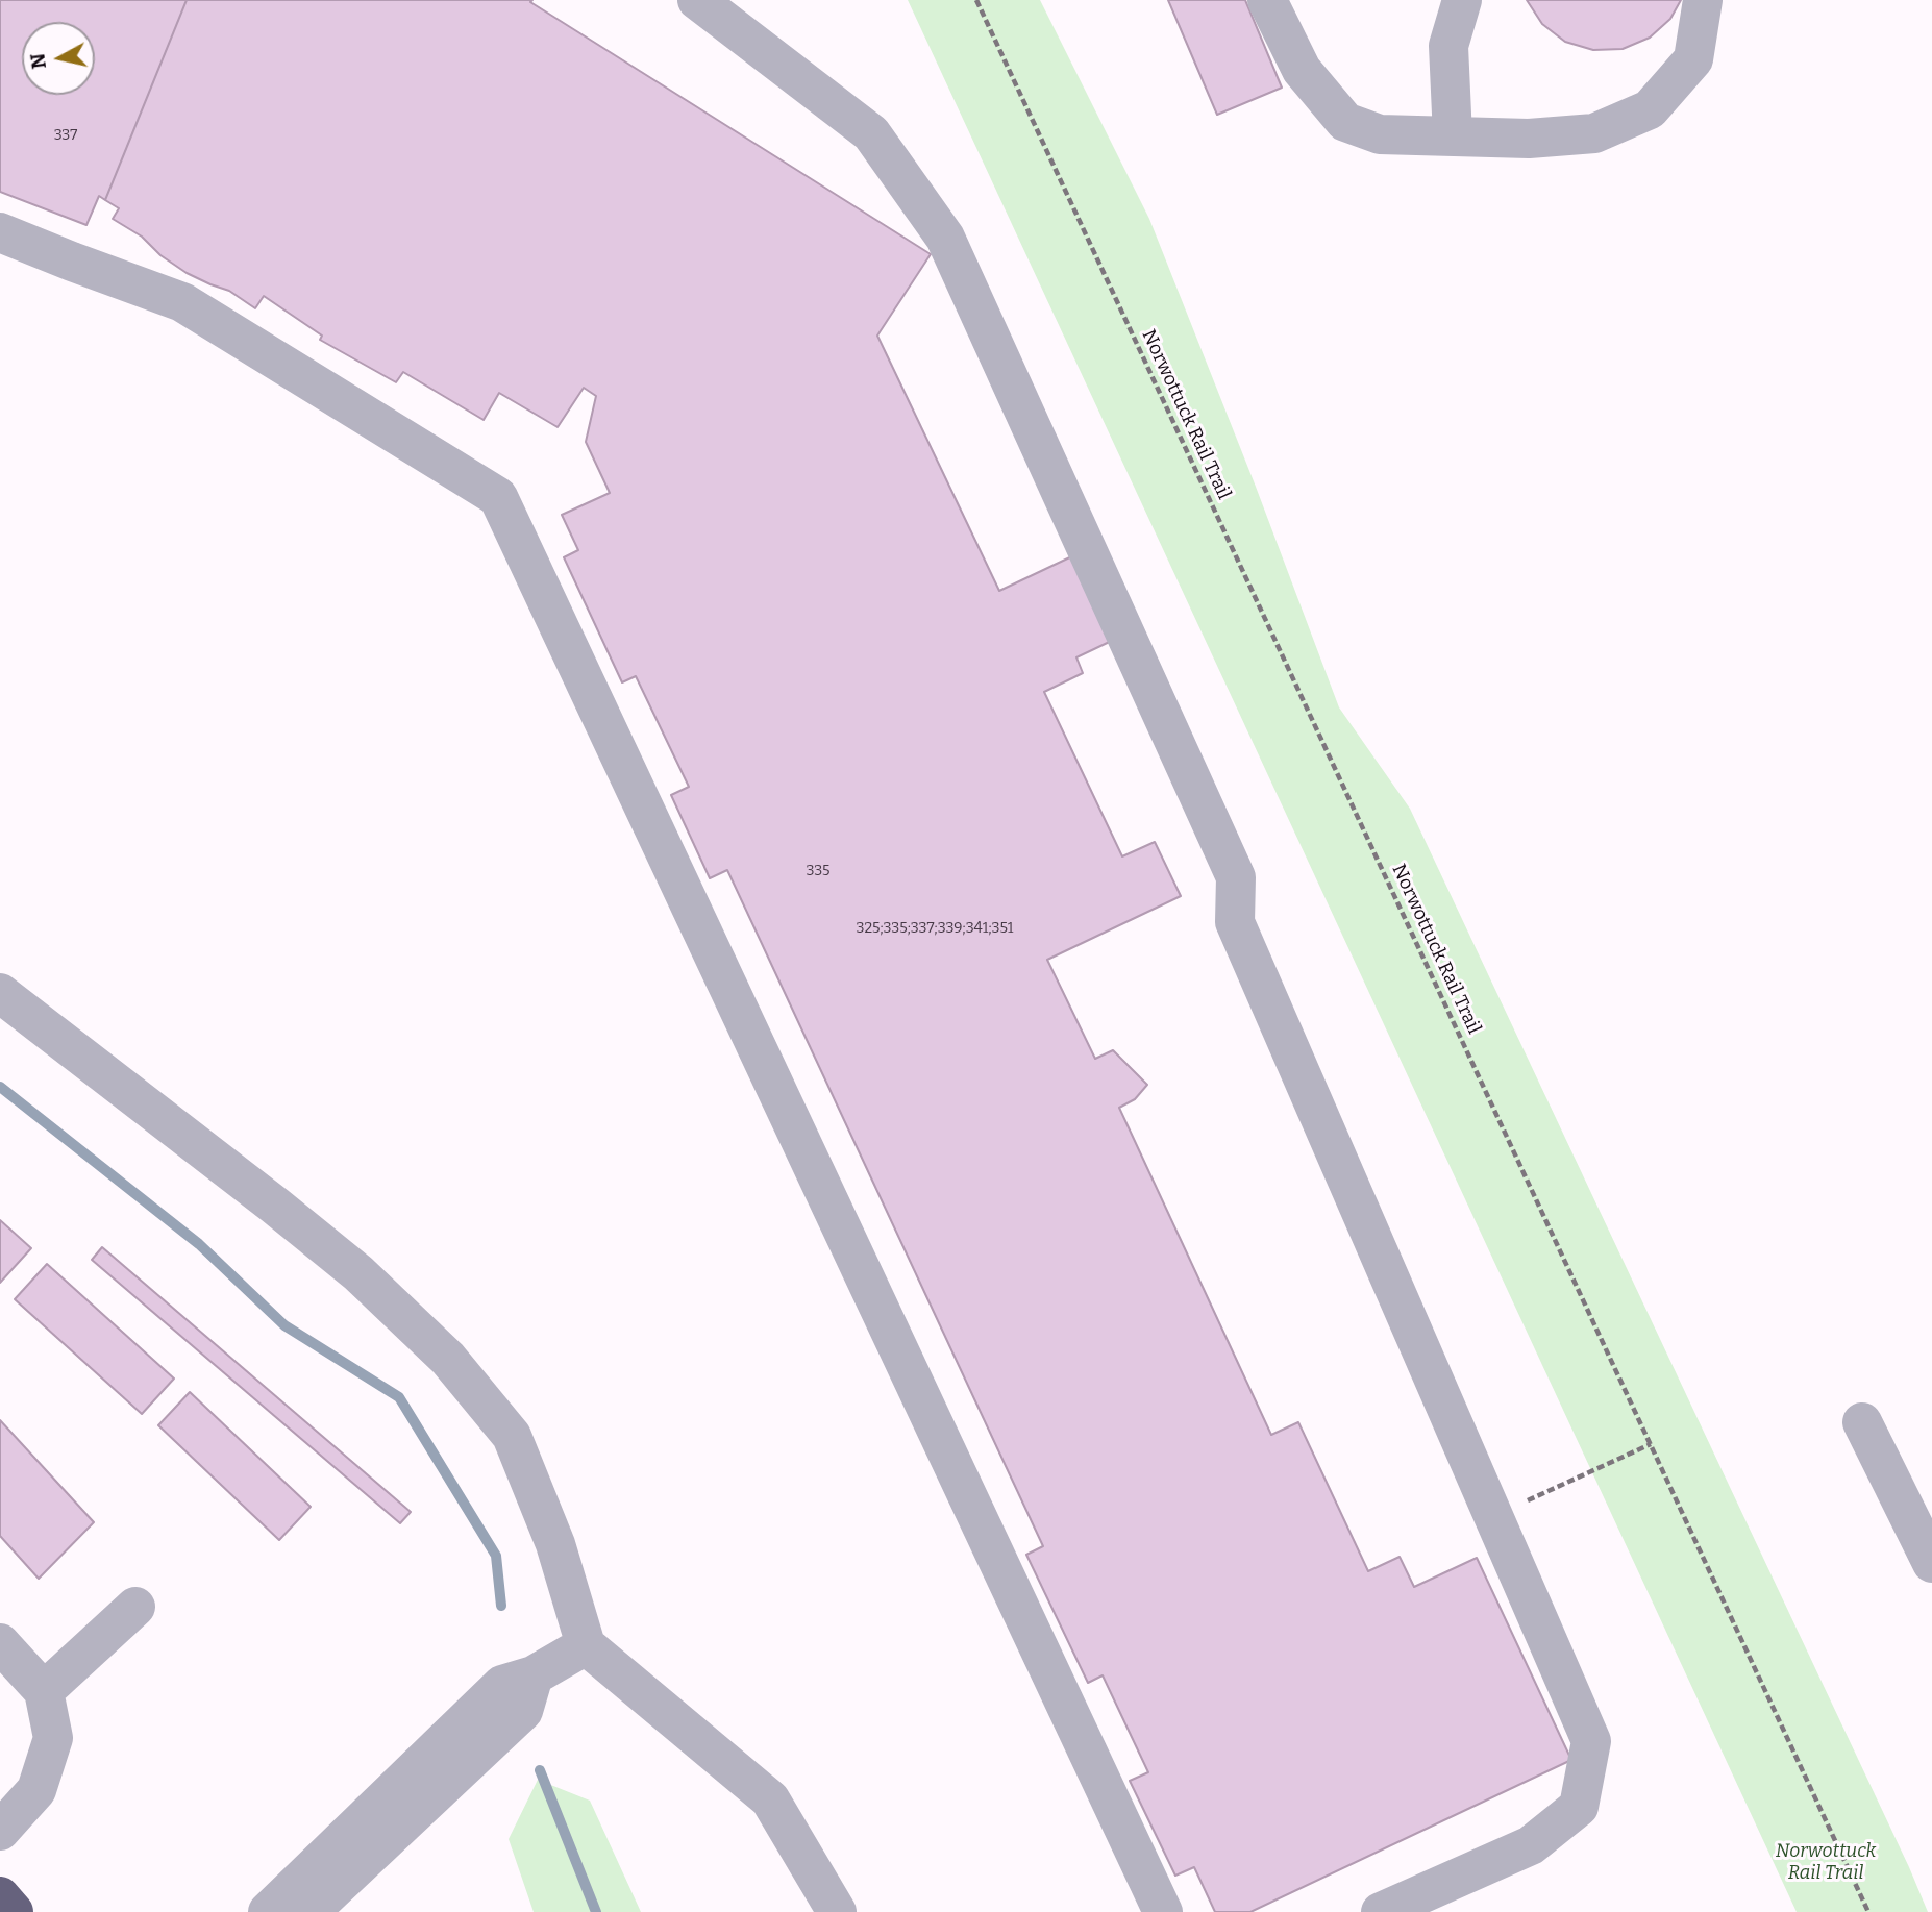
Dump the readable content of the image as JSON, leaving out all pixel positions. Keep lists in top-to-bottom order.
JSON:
{
  "streets": {
    "path": ["Norwottuck Rail Trail"]
  },
  "parks": ["Norwottuck Rail Trail"],
  "house_numbers": ["337", "335", "325;335;337;339;341;351"],
  "north": "left"
}
